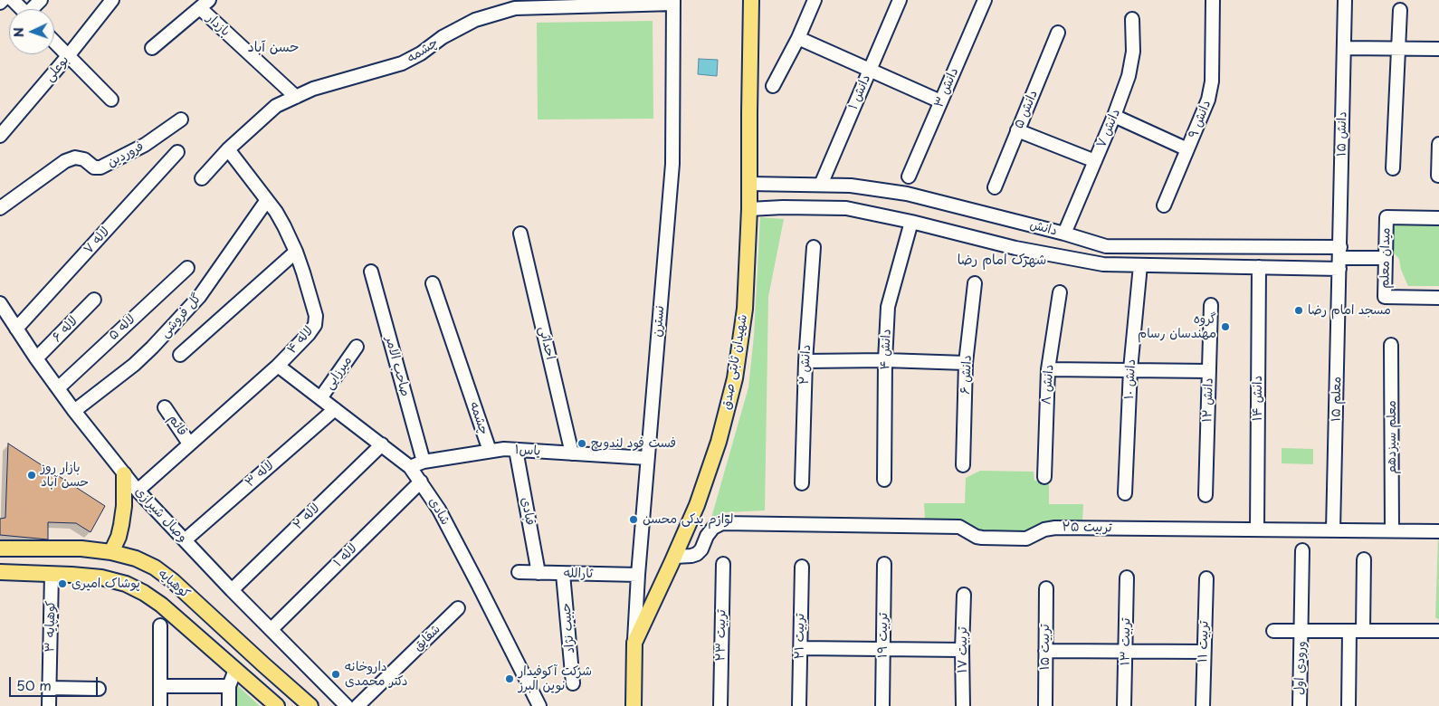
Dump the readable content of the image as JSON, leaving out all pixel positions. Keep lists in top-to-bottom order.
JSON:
{
  "streets": {
    "main road": ["شهیدان ثابتی صدق", "کوهپایه"],
    "street": [
      "بازدار",
      "چشمه",
      "بوعلی",
      "دانش ۳",
      "دانش ۱",
      "دانش ۵",
      "دانش ۹",
      "دانش ۷",
      "دانش ۱۵",
      "فروردین",
      "دانش",
      "لاله ۷",
      "میدان معلم",
      "گل فروشی",
      "نسترن",
      "لاله ۵",
      "لاله ۶",
      "لاله ۴",
      "احداثی",
      "دانش ۴",
      "دانش ۲",
      "صاحب الامر",
      "میرزایی",
      "دانش ۶",
      "دانش ۱۰",
      "دانش ۸",
      "دانش ۱۴",
      "معلم ۱۵",
      "دانش ۱۲",
      "قائم",
      "معلم سیزدهم",
      "یاس۱",
      "لاله ۳",
      "شادی",
      "قبادی",
      "وصال شیرازی",
      "لاله ۲",
      "تربیت ۲۵",
      "لاله ۱",
      "ثارالله",
      "کوهپایه ۳",
      "حبیب نژاد",
      "تربیت ۲۳",
      "تربیت ۱۹",
      "تربیت ۲۱",
      "شقایق",
      "تربیت ۱۳",
      "تربیت ۱۱",
      "تربیت ۱۵",
      "تربیت ۱۷",
      "ورودی اول"
    ]
  },
  "crossings": [
    ["بازدار", "چشمه"],
    ["چشمه", "نسترن"],
    ["چشمه", "لاله ۴"],
    ["چشمه", "یاس۱"],
    ["دانش ۱", "دانش"],
    ["دانش ۷", "دانش"],
    ["دانش ۱۵", "دانش"],
    ["دانش ۱۵", "معلم ۱۵"],
    ["دانش", "دانش ۴"],
    ["دانش", "شهیدان ثابتی صدق"],
    ["دانش", "دانش ۱۰"],
    ["دانش", "دانش ۱۴"],
    ["دانش", "معلم ۱۵"],
    ["لاله ۷", "وصال شیرازی"],
    ["گل فروشی", "لاله ۴"],
    ["گل فروشی", "وصال شیرازی"],
    ["نسترن", "شهیدان ثابتی صدق"],
    ["نسترن", "یاس۱"],
    ["نسترن", "ثارالله"],
    ["لاله ۵", "وصال شیرازی"],
    ["لاله ۶", "وصال شیرازی"],
    ["لاله ۴", "قائم"],
    ["لاله ۴", "شادی"],
    ["لاله ۴", "وصال شیرازی"],
    ["احداثی", "یاس۱"],
    ["شهیدان ثابتی صدق", "تربیت ۲۵"],
    ["صاحب الامر", "یاس۱"],
    ["میرزایی", "شادی"],
    ["دانش ۱۴", "تربیت ۲۵"],
    ["معلم ۱۵", "تربیت ۲۵"],
    ["معلم سیزدهم", "تربیت ۲۵"],
    ["یاس۱", "شادی"],
    ["یاس۱", "قبادی"],
    ["لاله ۳", "شادی"],
    ["لاله ۳", "وصال شیرازی"],
    ["شادی", "لاله ۲"],
    ["شادی", "لاله ۱"],
    ["قبادی", "ثارالله"],
    ["وصال شیرازی", "لاله ۲"],
    ["وصال شیرازی", "لاله ۱"],
    ["ثارالله", "حبیب نژاد"],
    ["کوهپایه", "کوهپایه ۳"]
  ],
  "districts": ["حسن آباد", "شهرک امام رضا"],
  "places": [
    "مسجد امام رضا",
    "گروه مهندسان رسام",
    "فست فود لندویچ",
    "بازار روز حسن آباد",
    "لوازم یدکی محسن",
    "پوشاک امیری",
    "داروخانه دکتر محمدی",
    "شرکت آکوفیدار نوین البرز"
  ],
  "scale_bar": "50 m",
  "north": "left"
}
